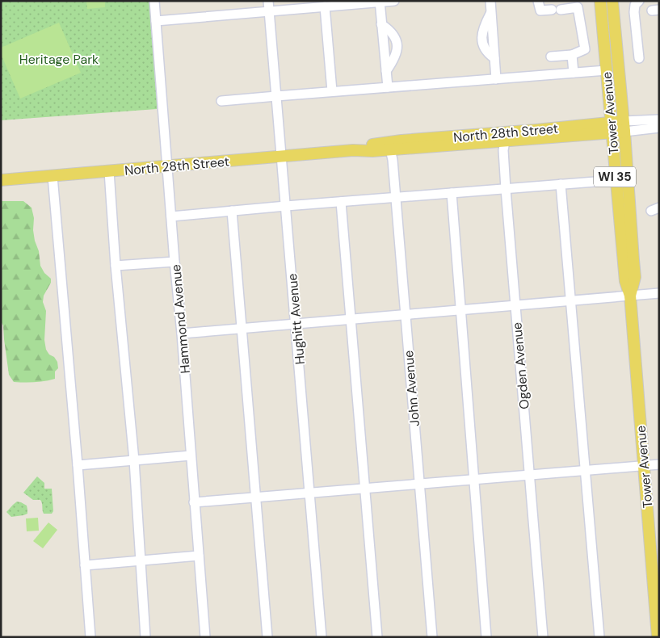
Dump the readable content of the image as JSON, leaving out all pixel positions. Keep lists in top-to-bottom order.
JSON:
{
  "streets": {
    "main road": ["Tower Avenue", "North 28th Street", "WI 35"],
    "street": [
      "Hammond Avenue",
      "Hughitt Avenue",
      "Ogden Avenue",
      "John Avenue"
    ]
  },
  "crossings": [
    ["Tower Avenue", "North 28th Street"],
    ["North 28th Street", "Hammond Avenue"],
    ["North 28th Street", "Hughitt Avenue"],
    ["North 28th Street", "Ogden Avenue"],
    ["North 28th Street", "John Avenue"]
  ],
  "parks": ["Heritage Park"]
}
